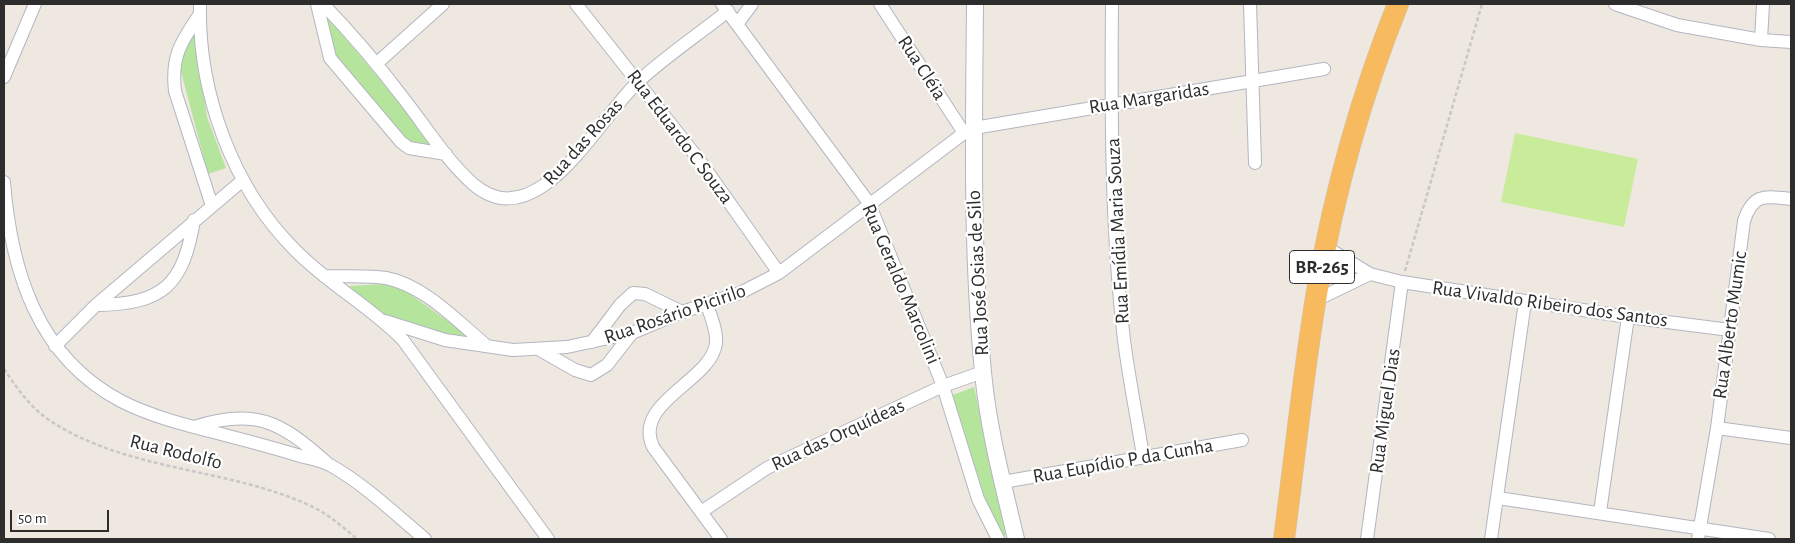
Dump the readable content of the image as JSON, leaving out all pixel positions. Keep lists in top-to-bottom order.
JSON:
{
  "streets": {
    "highway": ["BR-265"],
    "street": [
      "Rua Cléia",
      "Rua Margaridas",
      "Rua Eduardo C Souza",
      "Rua das Rosas",
      "Rua Emídia Maria Souza",
      "Rua José Osias de Silo",
      "Rua Geraldo Marcolini",
      "Rua Vivaldo Ribeiro dos Santos",
      "Rua Rosário Picirilo",
      "Rua Alberto Mumic",
      "Rua Miguel Dias",
      "Rua das Orquídeas",
      "Rua Eupídio P da Cunha"
    ],
    "path": ["Rua Rodolfo"]
  },
  "crossings": [
    ["Rua Cléia", "Rua Margaridas"],
    ["Rua Cléia", "Rua José Osias de Silo"],
    ["Rua Cléia", "Rua Rosário Picirilo"],
    ["Rua Margaridas", "Rua Emídia Maria Souza"],
    ["Rua Margaridas", "Rua José Osias de Silo"],
    ["Rua Margaridas", "Rua Rosário Picirilo"],
    ["Rua Eduardo C Souza", "Rua das Rosas"],
    ["Rua Eduardo C Souza", "Rua Rosário Picirilo"],
    ["Rua das Rosas", "Rua Geraldo Marcolini"],
    ["Rua Emídia Maria Souza", "Rua Eupídio P da Cunha"],
    ["BR-265", "Rua Vivaldo Ribeiro dos Santos"],
    ["Rua José Osias de Silo", "Rua Rosário Picirilo"],
    ["Rua José Osias de Silo", "Rua das Orquídeas"],
    ["Rua José Osias de Silo", "Rua Eupídio P da Cunha"],
    ["Rua Geraldo Marcolini", "Rua Rosário Picirilo"],
    ["Rua Geraldo Marcolini", "Rua das Orquídeas"],
    ["Rua Vivaldo Ribeiro dos Santos", "Rua Alberto Mumic"],
    ["Rua Vivaldo Ribeiro dos Santos", "Rua Miguel Dias"]
  ],
  "scale_bar": "50 m"
}
